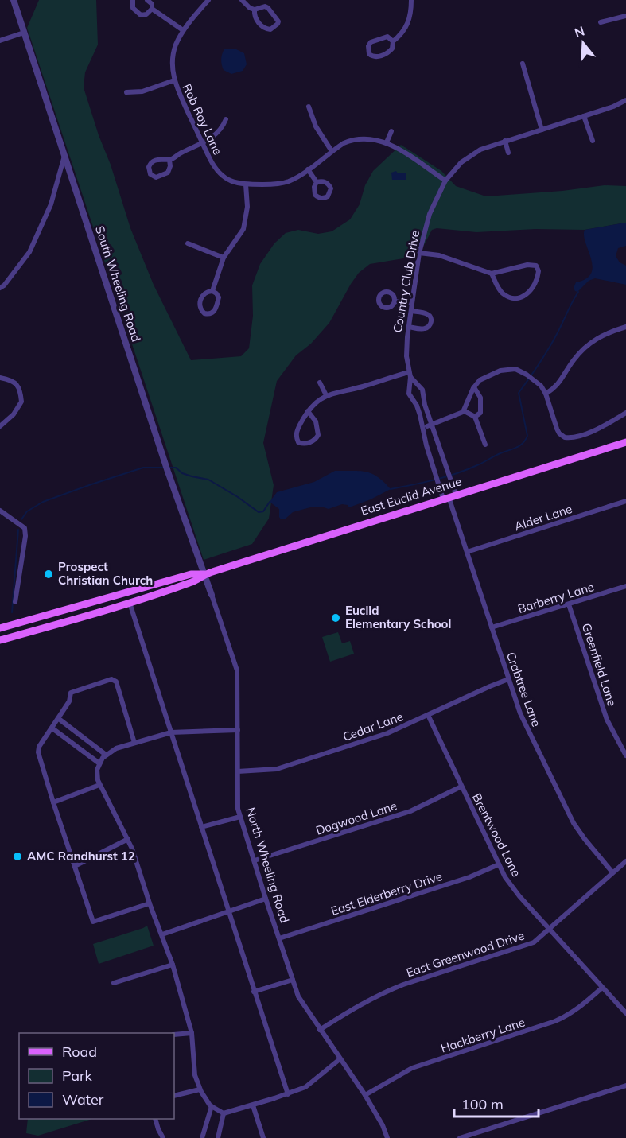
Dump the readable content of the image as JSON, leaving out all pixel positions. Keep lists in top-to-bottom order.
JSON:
{
  "streets": {
    "main road": ["East Euclid Avenue"],
    "street": [
      "Rob Roy Lane",
      "Country Club Drive",
      "South Wheeling Road",
      "Alder Lane",
      "Barberry Lane",
      "Greenfield Lane",
      "Crabtree Lane",
      "Cedar Lane",
      "Dogwood Lane",
      "Brentwood Lane",
      "North Wheeling Road",
      "East Elderberry Drive",
      "East Greenwood Drive",
      "Hackberry Lane"
    ]
  },
  "crossings": [
    ["Rob Roy Lane", "Country Club Drive"],
    ["Country Club Drive", "East Euclid Avenue"],
    ["Country Club Drive", "Crabtree Lane"],
    ["South Wheeling Road", "East Euclid Avenue"],
    ["South Wheeling Road", "North Wheeling Road"],
    ["East Euclid Avenue", "Crabtree Lane"],
    ["East Euclid Avenue", "North Wheeling Road"],
    ["Alder Lane", "Crabtree Lane"],
    ["Barberry Lane", "Greenfield Lane"],
    ["Barberry Lane", "Crabtree Lane"],
    ["Crabtree Lane", "Cedar Lane"],
    ["Crabtree Lane", "East Greenwood Drive"],
    ["Cedar Lane", "Brentwood Lane"],
    ["Cedar Lane", "North Wheeling Road"],
    ["Dogwood Lane", "Brentwood Lane"],
    ["Dogwood Lane", "North Wheeling Road"],
    ["Brentwood Lane", "East Elderberry Drive"],
    ["Brentwood Lane", "East Greenwood Drive"],
    ["Brentwood Lane", "Hackberry Lane"],
    ["North Wheeling Road", "East Elderberry Drive"],
    ["North Wheeling Road", "East Greenwood Drive"],
    ["North Wheeling Road", "Hackberry Lane"]
  ],
  "places": ["Prospect Christian Church", "Euclid Elementary School", "AMC Randhurst 12"],
  "legend": ["Road", "Park", "Water"],
  "scale_bar": "100 m",
  "north": "top"
}
